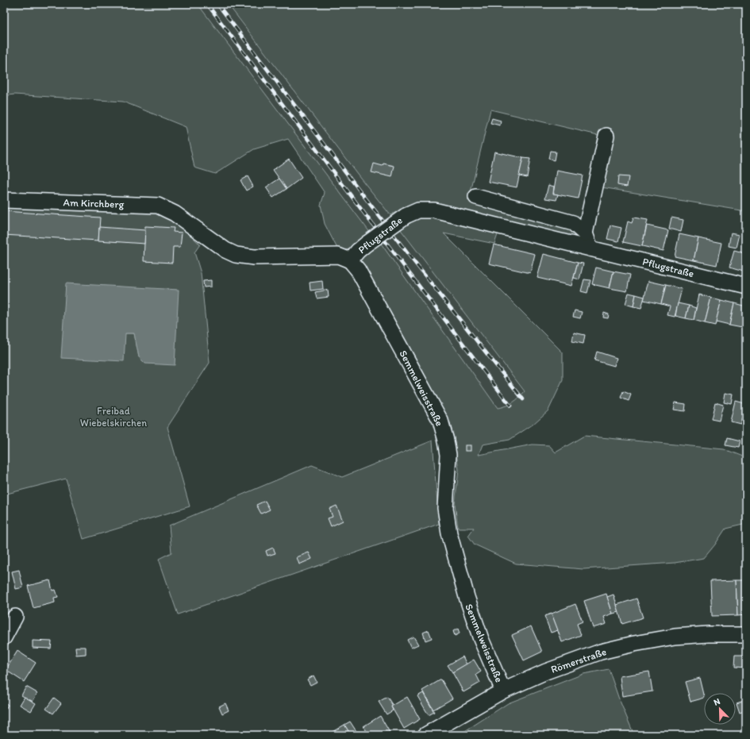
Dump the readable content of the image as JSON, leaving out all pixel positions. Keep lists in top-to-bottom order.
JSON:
{
  "streets": {
    "street": [
      "Am Kirchberg",
      "Pflugstraße",
      "Semmelweisstraße",
      "Römerstraße"
    ]
  },
  "crossings": [
    ["Am Kirchberg", "Pflugstraße"],
    ["Pflugstraße", "Semmelweisstraße"],
    ["Semmelweisstraße", "Römerstraße"]
  ],
  "parks": ["Freibad Wiebelskirchen"],
  "north": "top left"
}
